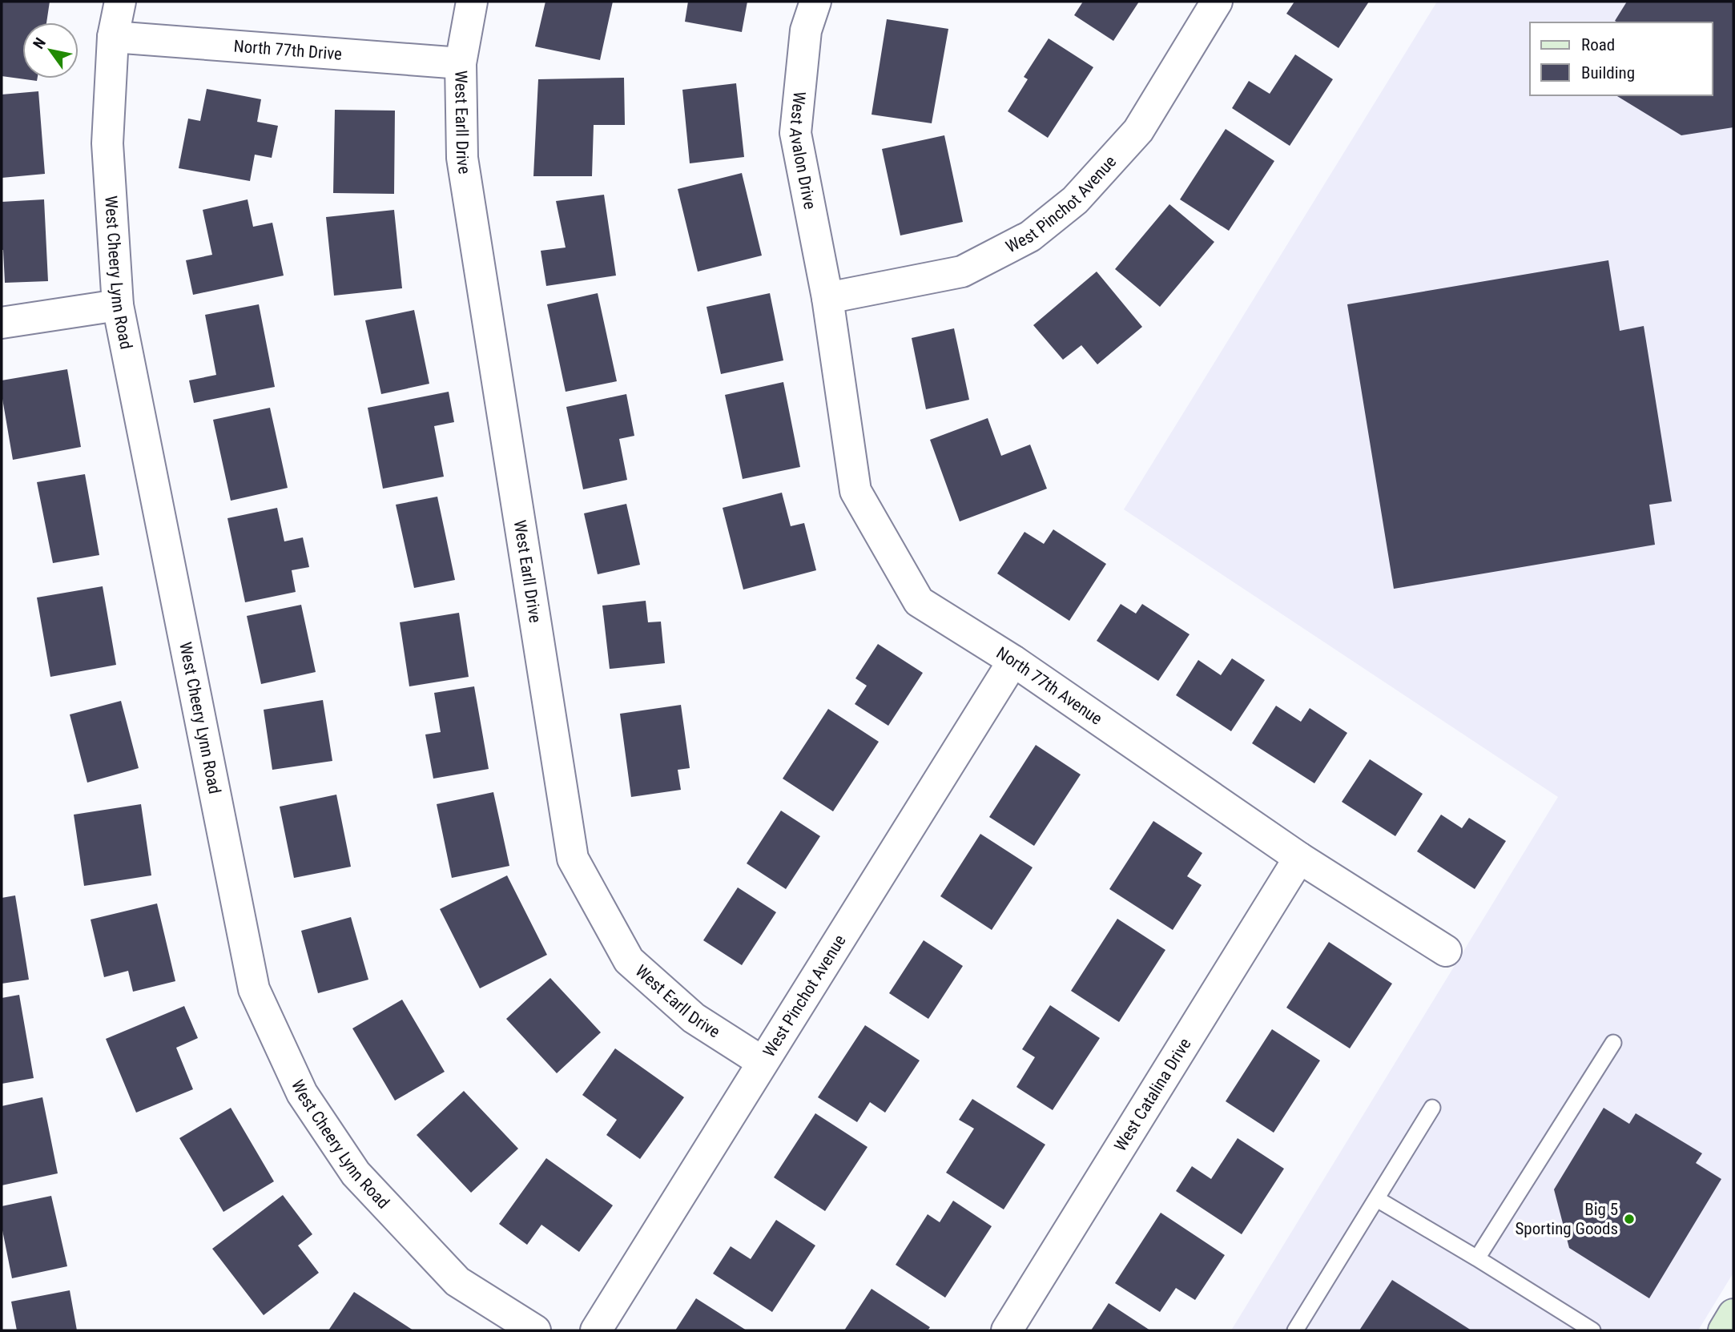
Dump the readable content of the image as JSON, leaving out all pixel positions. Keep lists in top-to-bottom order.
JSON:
{
  "streets": {
    "street": [
      "North 77th Drive",
      "West Earll Drive",
      "West Avalon Drive",
      "West Pinchot Avenue",
      "West Cheery Lynn Road",
      "North 77th Avenue",
      "West Catalina Drive"
    ]
  },
  "crossings": [
    ["North 77th Drive", "West Earll Drive"],
    ["North 77th Drive", "West Cheery Lynn Road"],
    ["West Earll Drive", "West Pinchot Avenue"],
    ["West Avalon Drive", "West Pinchot Avenue"],
    ["West Avalon Drive", "North 77th Avenue"],
    ["West Pinchot Avenue", "North 77th Avenue"],
    ["North 77th Avenue", "West Catalina Drive"]
  ],
  "places": ["Big 5 Sporting Goods"],
  "legend": ["Road", "Building"],
  "north": "top left"
}
